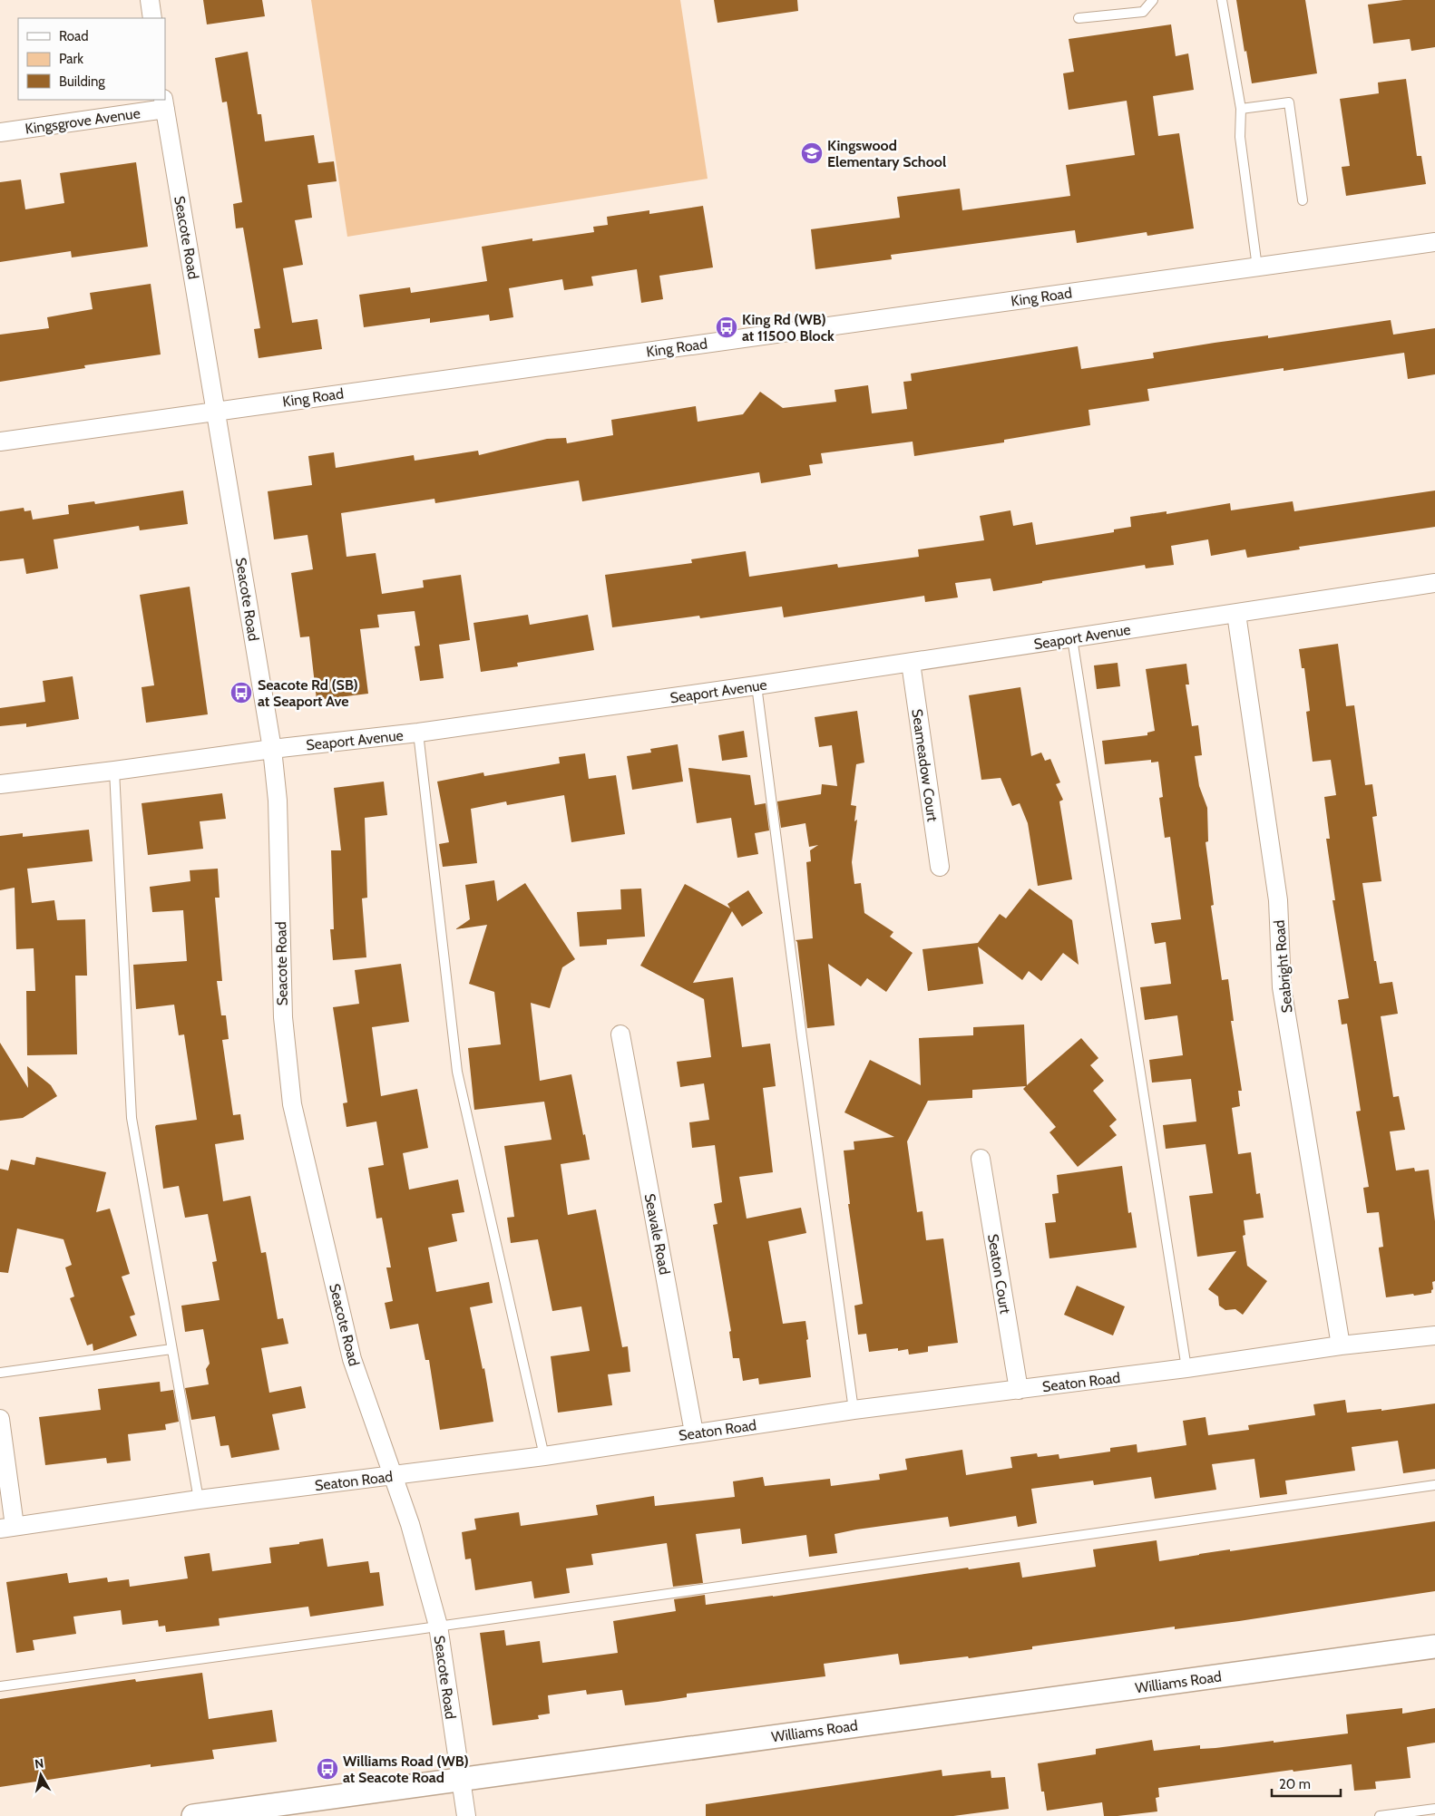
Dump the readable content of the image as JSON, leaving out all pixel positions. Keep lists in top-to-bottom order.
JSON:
{
  "streets": {
    "street": [
      "Kingsgrove Avenue",
      "Seacote Road",
      "King Road",
      "Seaport Avenue",
      "Seameadow Court",
      "Seabright Road",
      "Seavale Road",
      "Seaton Court",
      "Seaton Road",
      "Williams Road"
    ]
  },
  "crossings": [
    ["Kingsgrove Avenue", "Seacote Road"],
    ["Seacote Road", "King Road"],
    ["Seacote Road", "Seaport Avenue"],
    ["Seacote Road", "Seaton Road"],
    ["Seacote Road", "Williams Road"],
    ["Seaport Avenue", "Seameadow Court"],
    ["Seaport Avenue", "Seabright Road"],
    ["Seabright Road", "Seaton Road"],
    ["Seavale Road", "Seaton Road"],
    ["Seaton Court", "Seaton Road"]
  ],
  "places": {
    "school or university": ["Kingswood Elementary School"],
    "bus stop": ["King Rd (WB) at 11500 Block", "Seacote Rd (SB) at Seaport Ave", "Williams Road (WB) at Seacote Road"]
  },
  "legend": ["Road", "Park", "Building"],
  "scale_bar": "20 m",
  "north": "top"
}
